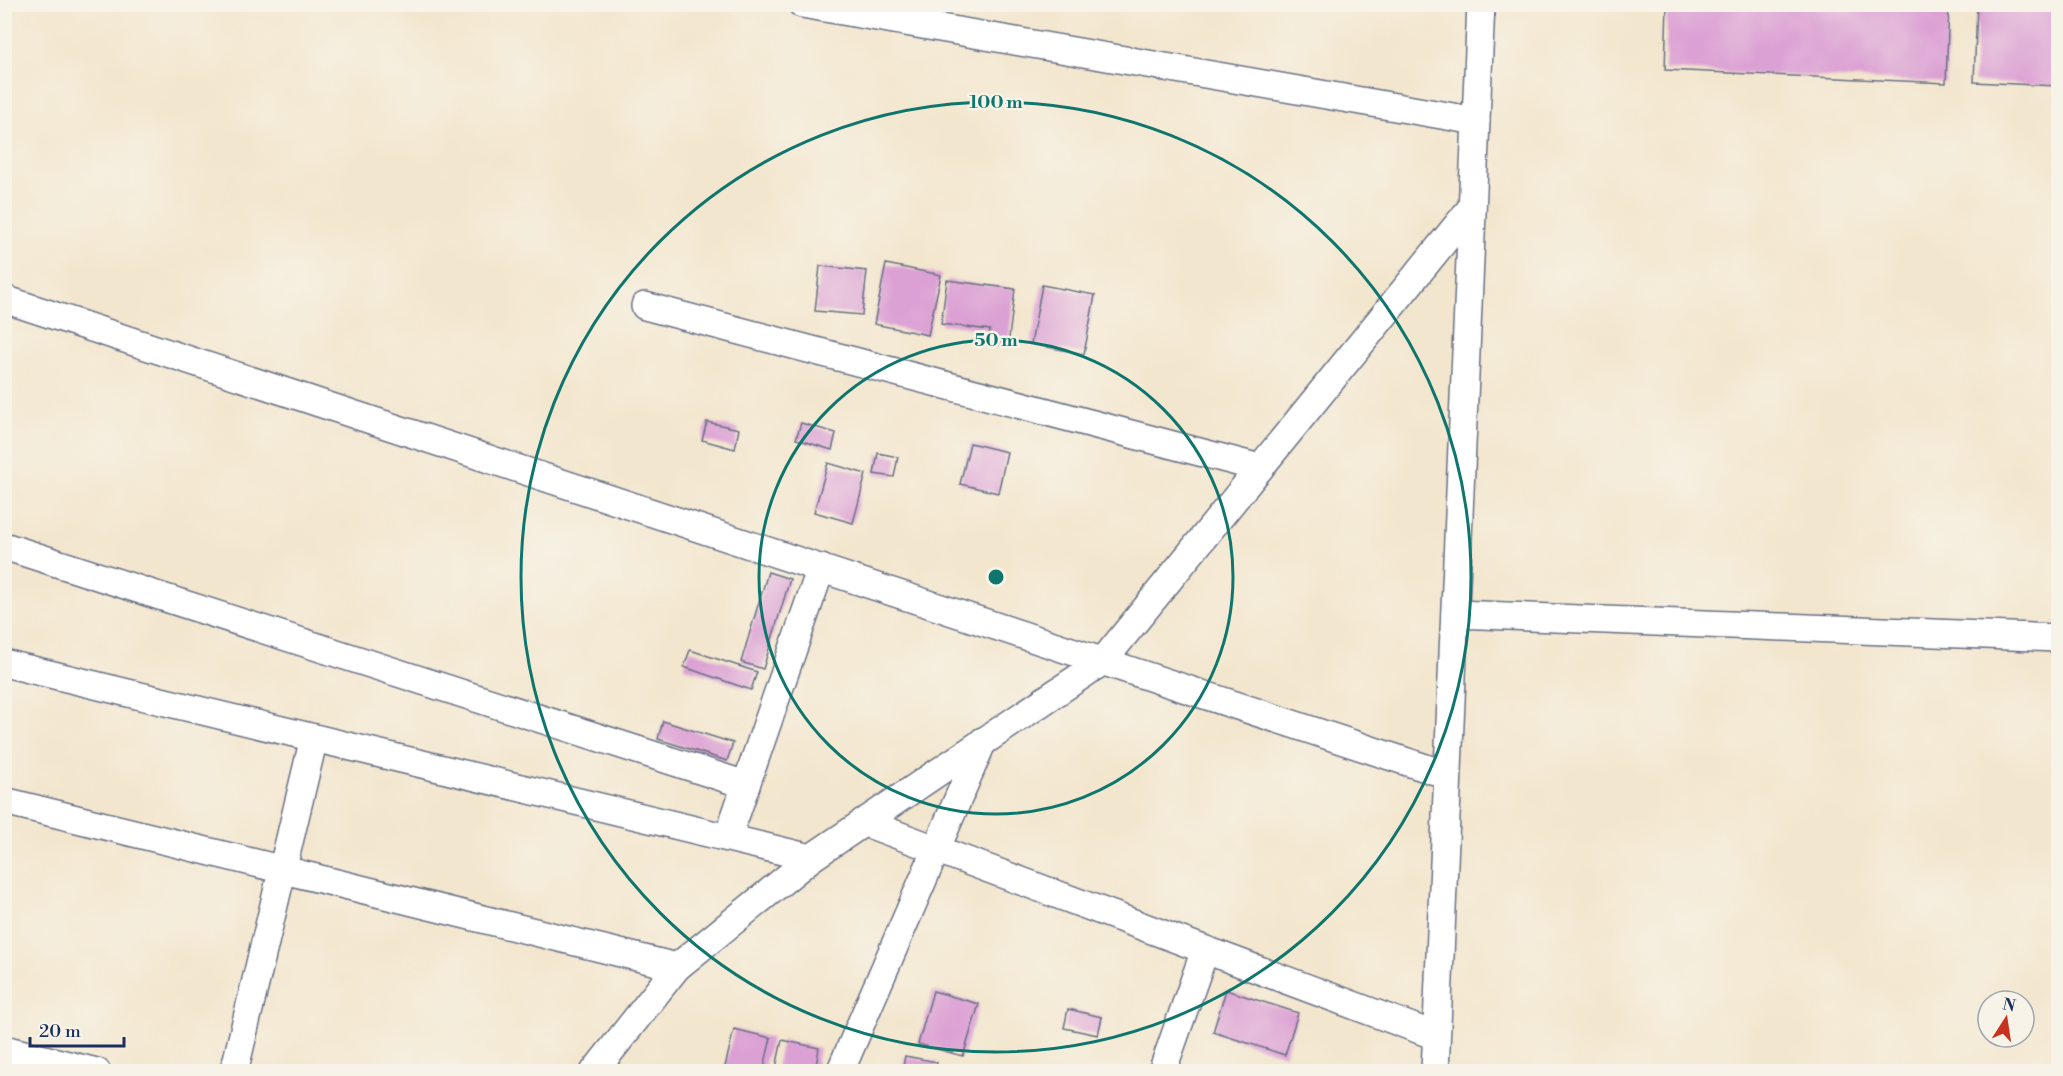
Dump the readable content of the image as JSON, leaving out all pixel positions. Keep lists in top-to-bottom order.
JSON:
{
  "scale_bar": "20 m",
  "north": "top",
  "rings": ["100 m", "50 m"]
}
